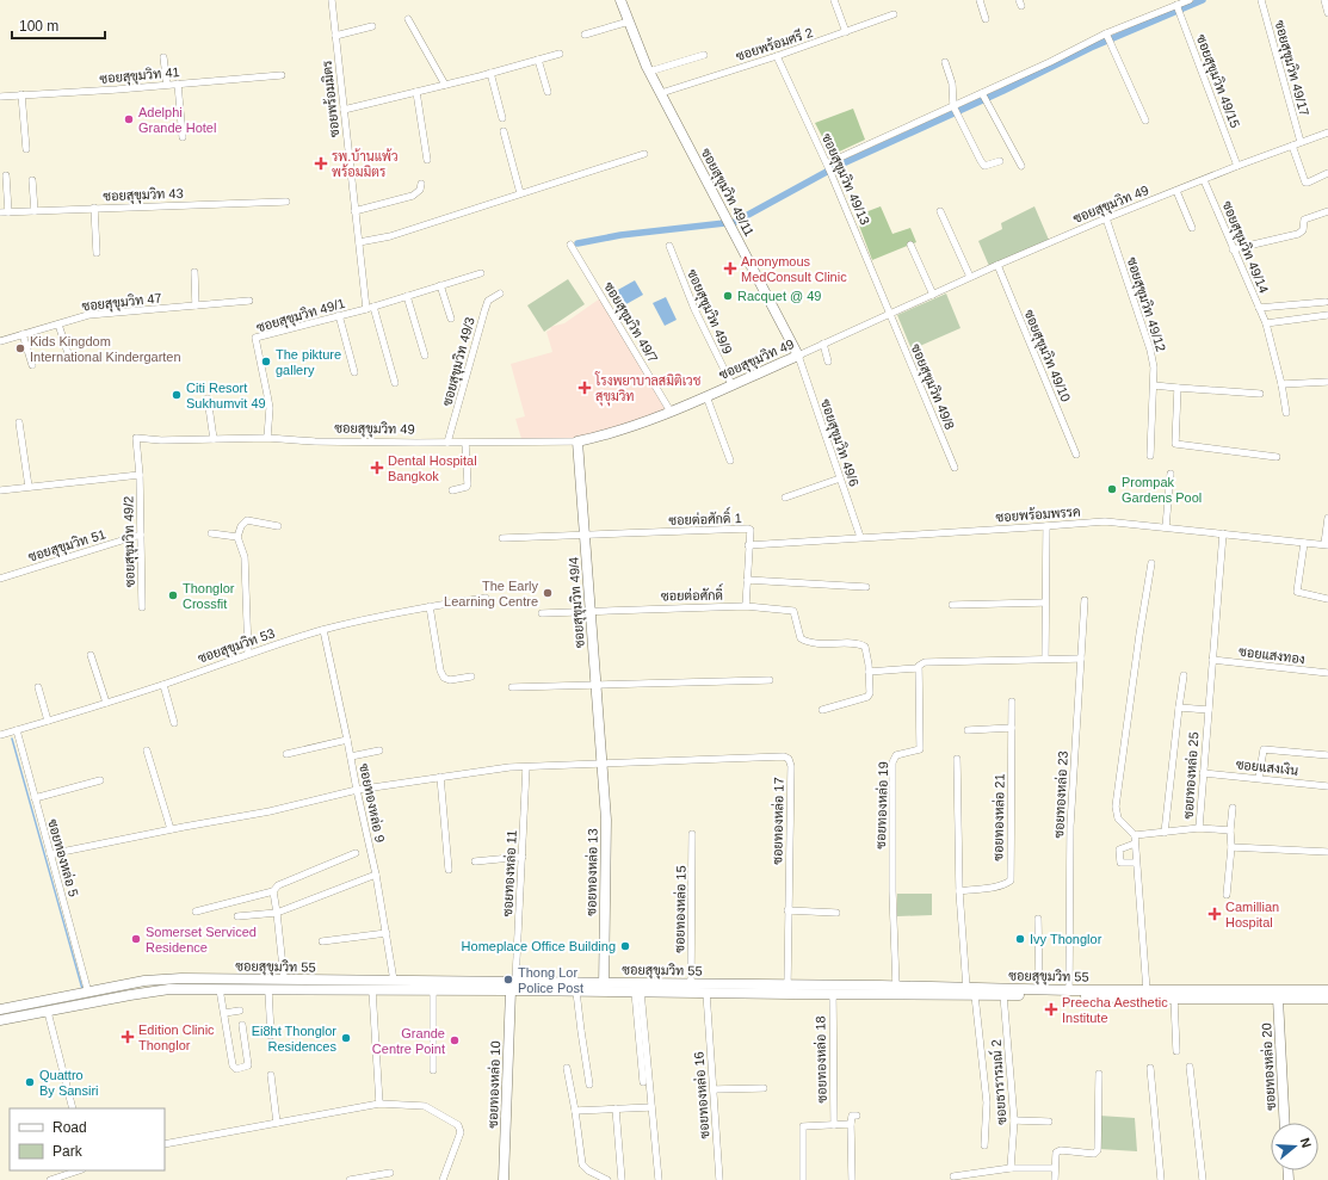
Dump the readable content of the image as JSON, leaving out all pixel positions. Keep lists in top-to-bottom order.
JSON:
{
  "streets": {
    "main road": [
      "ซอยสุขุมวิท 49/11",
      "ซอยสุขุมวิท 49",
      "ซอยสุขุมวิท 49/4",
      "ซอยทองหล่อ 13",
      "ซอยสุขุมวิท 55",
      "ซอยทองหล่อ 20",
      "ซอยทองหล่อ 10"
    ],
    "street": [
      "ซอยพร้อมศรี 2",
      "ซอยสุขุมวิท 49/17",
      "ซอยสุขุมวิท 41",
      "ซอยสุขุมวิท 49/15",
      "ซอยพร้อมมิตร",
      "ซอยสุขุมวิท 49/13",
      "ซอยสุขุมวิท 43",
      "ซอยสุขุมวิท 49/14",
      "ซอยสุขุมวิท 47",
      "ซอยสุขุมวิท 49/12",
      "ซอยสุขุมวิท 49/9",
      "ซอยสุขุมวิท 49/1",
      "ซอยสุขุมวิท 49/7",
      "ซอยสุขุมวิท 49/10",
      "ซอยสุขุมวิท 49/3",
      "ซอยสุขุมวิท 49/8",
      "ซอยสุขุมวิท 49/6",
      "ซอยพร้อมพรรค",
      "ซอยต่อศักดิ์ 1",
      "ซอยสุขุมวิท 49/2",
      "ซอยสุขุมวิท 51",
      "ซอยต่อศักดิ์",
      "ซอยสุขุมวิท 53",
      "ซอยแสงทอง",
      "ซอยแสงเงิน",
      "ซอยทองหล่อ 25",
      "ซอยทองหล่อ 23",
      "ซอยทองหล่อ 9",
      "ซอยทองหล่อ 19",
      "ซอยทองหล่อ 21",
      "ซอยทองหล่อ 17",
      "ซอยทองหล่อ 5",
      "ซอยทองหล่อ 11",
      "ซอยทองหล่อ 15",
      "ซอยทองหล่อ 18",
      "ซอยธารารมณ์ 2",
      "ซอยทองหล่อ 16"
    ]
  },
  "crossings": [
    ["ซอยพร้อมศรี 2", "ซอยสุขุมวิท 49/13"],
    ["ซอยพร้อมศรี 2", "ซอยสุขุมวิท 49/11"],
    ["ซอยสุขุมวิท 49/17", "ซอยสุขุมวิท 49"],
    ["ซอยสุขุมวิท 49/15", "ซอยสุขุมวิท 49"],
    ["ซอยพร้อมมิตร", "ซอยสุขุมวิท 49/1"],
    ["ซอยสุขุมวิท 49/13", "ซอยสุขุมวิท 49"],
    ["ซอยสุขุมวิท 49/13", "ซอยสุขุมวิท 49/8"],
    ["ซอยสุขุมวิท 49/11", "ซอยสุขุมวิท 49"],
    ["ซอยสุขุมวิท 49/11", "ซอยสุขุมวิท 49/6"],
    ["ซอยสุขุมวิท 49", "ซอยสุขุมวิท 49/14"],
    ["ซอยสุขุมวิท 49", "ซอยสุขุมวิท 49/12"],
    ["ซอยสุขุมวิท 49", "ซอยสุขุมวิท 49/9"],
    ["ซอยสุขุมวิท 49", "ซอยสุขุมวิท 49/1"],
    ["ซอยสุขุมวิท 49", "ซอยสุขุมวิท 49/7"],
    ["ซอยสุขุมวิท 49", "ซอยสุขุมวิท 49/10"],
    ["ซอยสุขุมวิท 49", "ซอยสุขุมวิท 49/3"],
    ["ซอยสุขุมวิท 49", "ซอยสุขุมวิท 49/8"],
    ["ซอยสุขุมวิท 49", "ซอยสุขุมวิท 49/6"],
    ["ซอยสุขุมวิท 49", "ซอยสุขุมวิท 49/2"],
    ["ซอยสุขุมวิท 49", "ซอยสุขุมวิท 49/4"],
    ["ซอยสุขุมวิท 49/6", "ซอยพร้อมพรรค"],
    ["ซอยพร้อมพรรค", "ซอยต่อศักดิ์ 1"],
    ["ซอยพร้อมพรรค", "ซอยทองหล่อ 25"],
    ["ซอยต่อศักดิ์ 1", "ซอยต่อศักดิ์"],
    ["ซอยต่อศักดิ์ 1", "ซอยสุขุมวิท 49/4"],
    ["ซอยสุขุมวิท 49/2", "ซอยสุขุมวิท 51"],
    ["ซอยต่อศักดิ์", "ซอยสุขุมวิท 49/4"],
    ["ซอยสุขุมวิท 49/4", "ซอยทองหล่อ 17"],
    ["ซอยสุขุมวิท 49/4", "ซอยทองหล่อ 13"],
    ["ซอยสุขุมวิท 53", "ซอยทองหล่อ 9"],
    ["ซอยสุขุมวิท 53", "ซอยทองหล่อ 5"],
    ["ซอยแสงทอง", "ซอยทองหล่อ 25"],
    ["ซอยแสงเงิน", "ซอยทองหล่อ 25"],
    ["ซอยทองหล่อ 23", "ซอยสุขุมวิท 55"],
    ["ซอยทองหล่อ 9", "ซอยสุขุมวิท 55"],
    ["ซอยทองหล่อ 19", "ซอยสุขุมวิท 55"],
    ["ซอยทองหล่อ 17", "ซอยทองหล่อ 13"],
    ["ซอยทองหล่อ 17", "ซอยสุขุมวิท 55"],
    ["ซอยทองหล่อ 5", "ซอยสุขุมวิท 55"],
    ["ซอยทองหล่อ 13", "ซอยสุขุมวิท 55"],
    ["ซอยทองหล่อ 11", "ซอยสุขุมวิท 55"],
    ["ซอยทองหล่อ 11", "ซอยทองหล่อ 10"],
    ["ซอยทองหล่อ 15", "ซอยสุขุมวิท 55"],
    ["ซอยสุขุมวิท 55", "ซอยทองหล่อ 18"],
    ["ซอยสุขุมวิท 55", "ซอยทองหล่อ 20"],
    ["ซอยสุขุมวิท 55", "ซอยธารารมณ์ 2"],
    ["ซอยสุขุมวิท 55", "ซอยทองหล่อ 10"],
    ["ซอยสุขุมวิท 55", "ซอยทองหล่อ 16"]
  ],
  "places": {
    "other": [
      "Adelphi Grande Hotel",
      "Racquet @ 49",
      "Kids Kingdom International Kindergarten",
      "The pikture gallery",
      "Citi Resort Sukhumvit 49",
      "Prompak Gardens Pool",
      "The Early Learning Centre",
      "Thonglor Crossfit",
      "Somerset Serviced Residence",
      "Ivy Thonglor",
      "Homeplace Office Building",
      "Thong Lor Police Post",
      "Ei8ht Thonglor Residences",
      "Grande Centre Point",
      "Quattro By Sansiri"
    ],
    "health": [
      "รพ.บ้านแพ้ว พร้อมมิตร",
      "Anonymous MedConsult Clinic",
      "โรงพยาบาลสมิติเวช สุขุมวิท",
      "Dental Hospital Bangkok",
      "Camillian Hospital",
      "Preecha Aesthetic Institute",
      "Edition Clinic Thonglor"
    ]
  },
  "legend": ["Road", "Park"],
  "scale_bar": "100 m",
  "north": "right"
}
